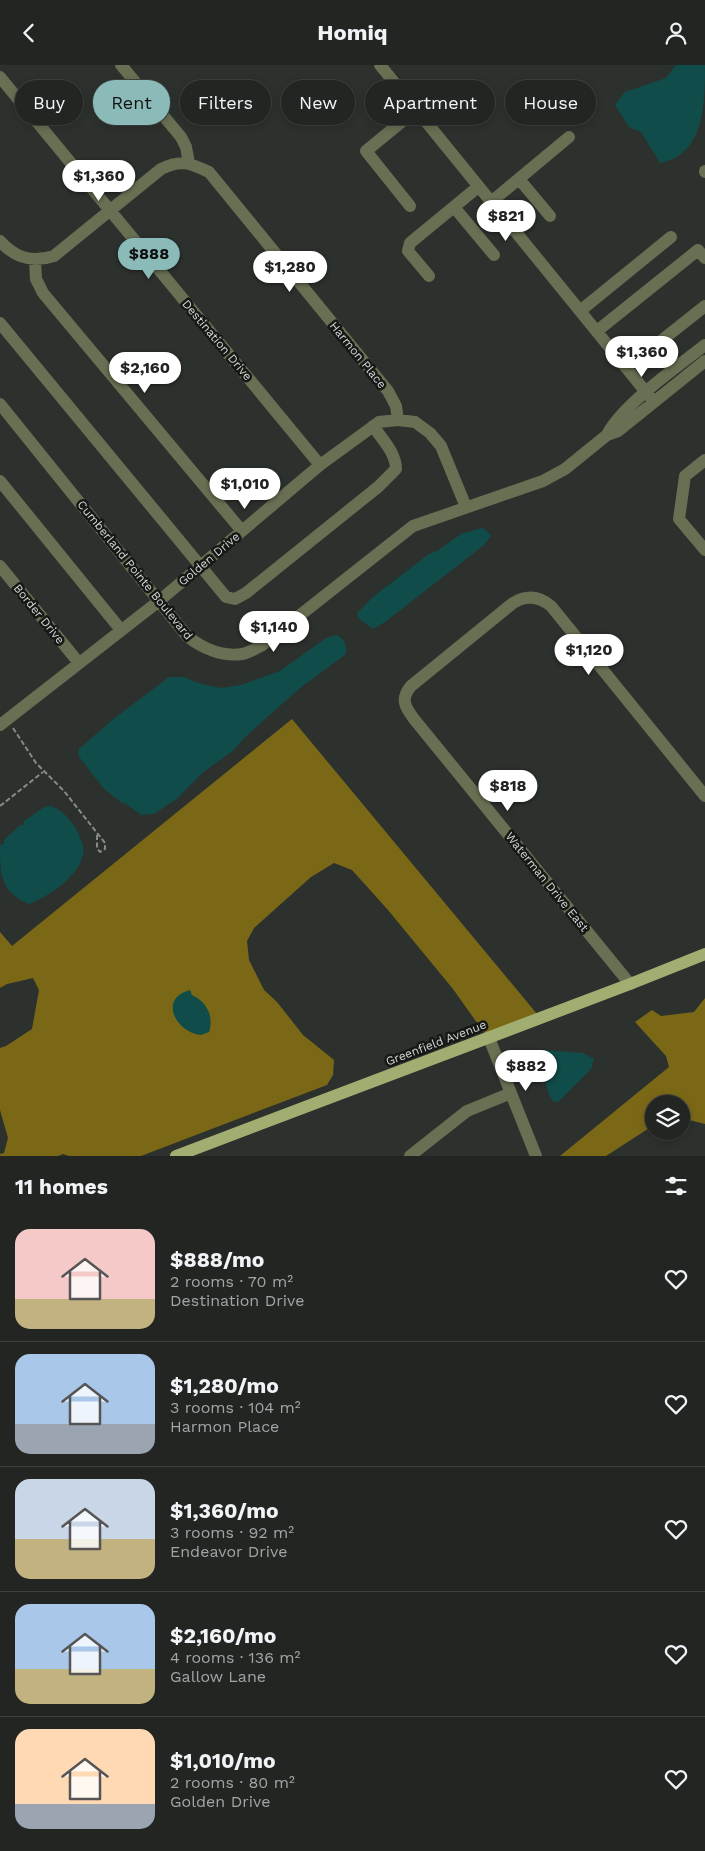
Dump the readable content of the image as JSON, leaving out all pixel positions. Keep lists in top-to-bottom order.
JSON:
{
  "streets": {
    "main road": ["Greenfield Avenue"],
    "street": [
      "Destination Drive",
      "Harmon Place",
      "Golden Drive",
      "Cumberland Pointe Boulevard",
      "Border Drive",
      "Waterman Drive East"
    ]
  },
  "crossings": [
    ["Destination Drive", "Golden Drive"],
    ["Harmon Place", "Golden Drive"],
    ["Golden Drive", "Cumberland Pointe Boulevard"],
    ["Golden Drive", "Border Drive"],
    ["Waterman Drive East", "Greenfield Avenue"]
  ],
  "page": {
    "header": "Homiq",
    "chip": [
      "Buy",
      "Rent",
      "Filters",
      "New",
      "Apartment",
      "House"
    ],
    "price": [
      "$1,360",
      "$821",
      "$888",
      "$1,280",
      "$1,360",
      "$2,160",
      "$1,010",
      "$1,140",
      "$1,120",
      "$818",
      "$882"
    ],
    "heading": "11 homes",
    "list": [
      {
        "name": "$888/mo",
        "note": "2 rooms · 70 m² · Destination Drive"
      },
      {
        "name": "$1,280/mo",
        "note": "3 rooms · 104 m² · Harmon Place"
      },
      {
        "name": "$1,360/mo",
        "note": "3 rooms · 92 m² · Endeavor Drive"
      },
      {
        "name": "$2,160/mo",
        "note": "4 rooms · 136 m² · Gallow Lane"
      },
      {
        "name": "$1,010/mo",
        "note": "2 rooms · 80 m² · Golden Drive"
      }
    ]
  }
}
